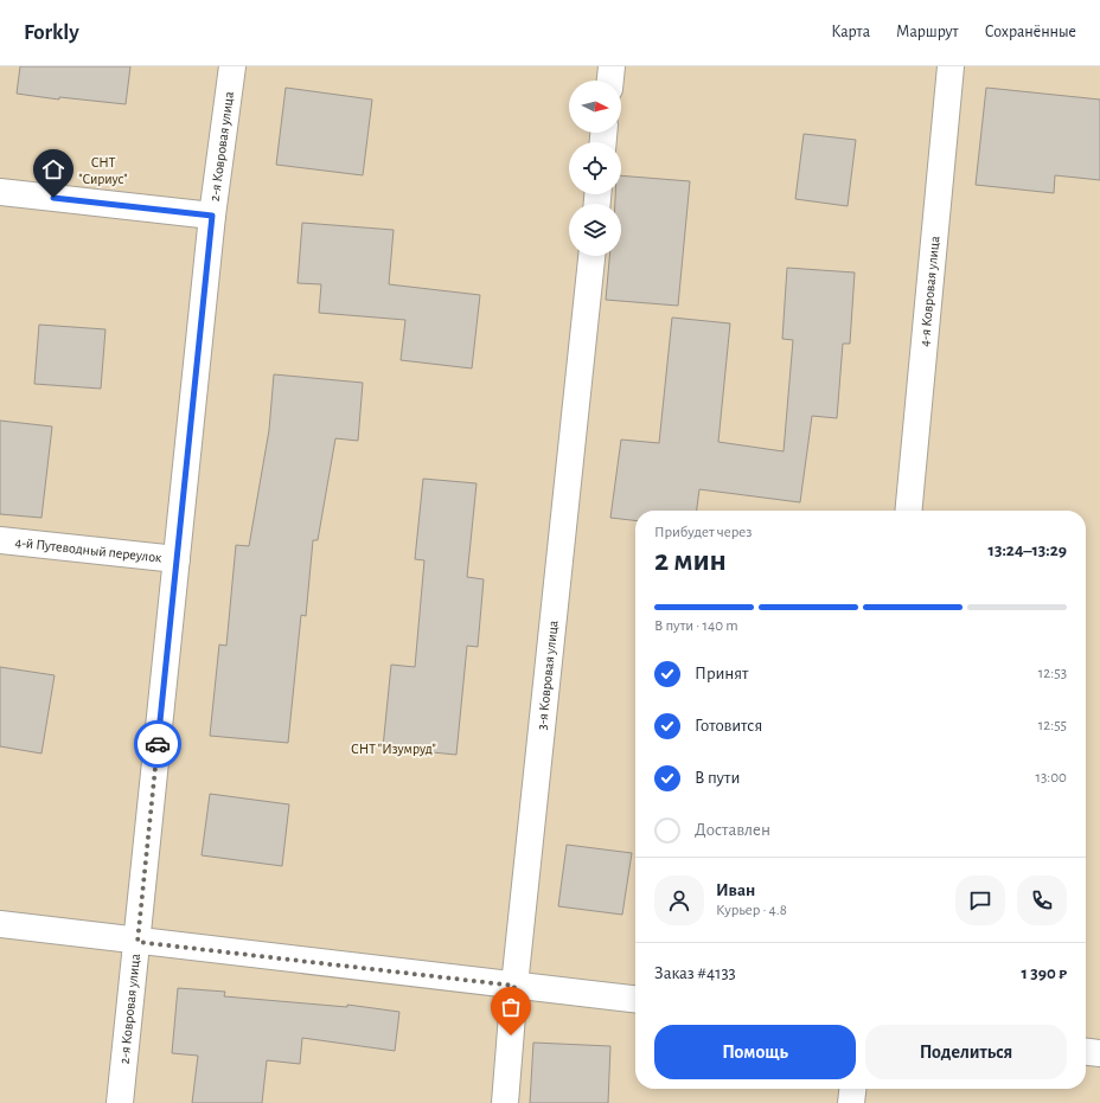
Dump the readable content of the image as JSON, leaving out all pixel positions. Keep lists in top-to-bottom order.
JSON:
{
  "streets": {
    "street": [
      "2-я Ковровая улица",
      "4-я Ковровая улица",
      "4-й Путеводный переулок",
      "3-я Ковровая улица"
    ]
  },
  "crossings": [
    ["2-я Ковровая улица", "4-й Путеводный переулок"]
  ],
  "parks": ["СНТ \"Сириус\"", "СНТ \"Изумруд\""],
  "north": "right",
  "page": {
    "header": "Forkly",
    "nav": ["Карта", "Маршрут", "Сохранённые"],
    "heading": ["2 мин", "Прибудет через", "13:24–13:29"],
    "panel": [
      "Иван",
      "Курьер · 4.8",
      "Заказ #4133",
      "1 390 ₽"
    ],
    "bar": "В пути · 140 m",
    "list": [
      ["Принят", "12:53"],
      ["Готовится", "12:55"],
      ["В пути", "13:00"],
      "Доставлен"
    ],
    "buttons": ["Помощь", "Поделиться"]
  }
}
